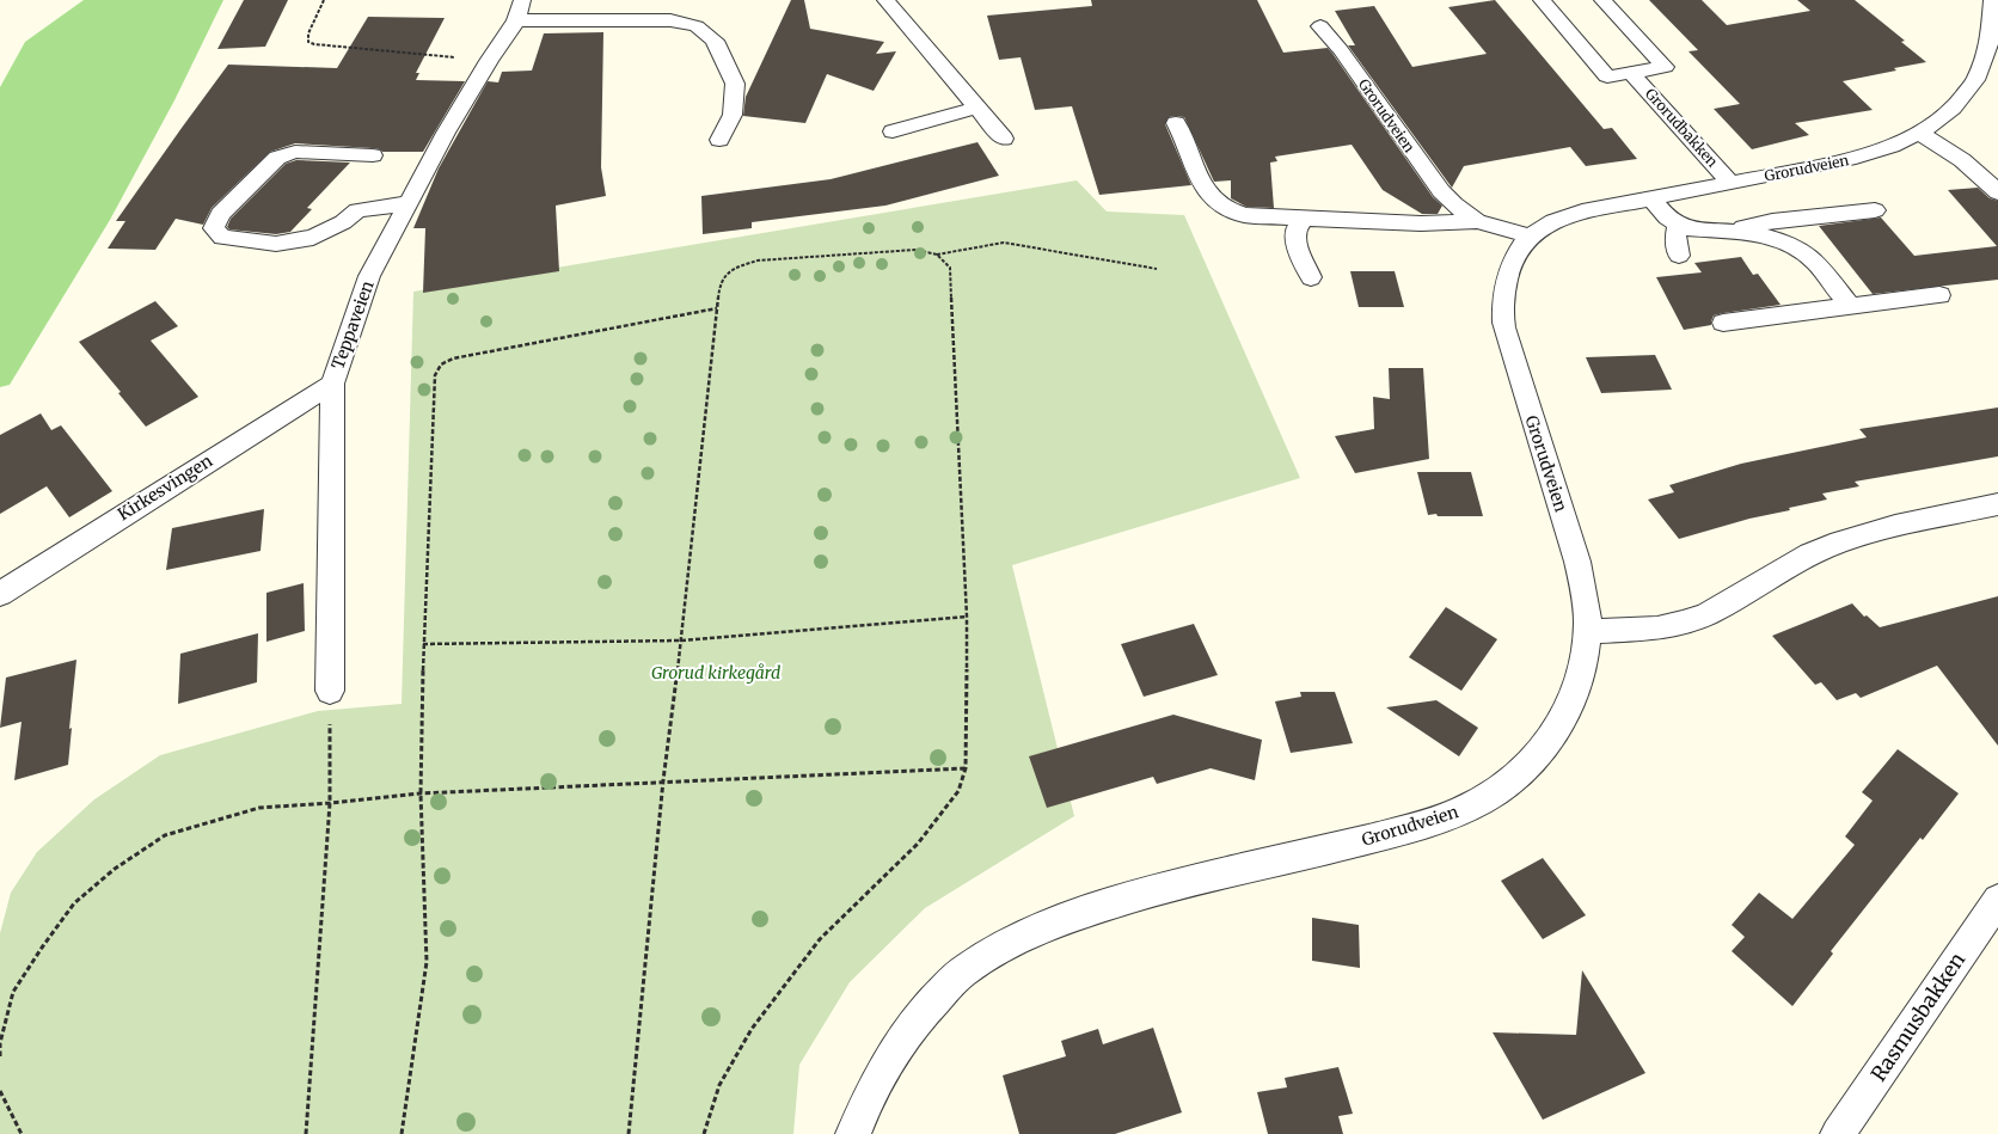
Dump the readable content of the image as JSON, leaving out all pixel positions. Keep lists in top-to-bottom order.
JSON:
{
  "streets": {
    "street": [
      "Grorudveien",
      "Grorudbakken",
      "Teppaveien",
      "Kirkesvingen",
      "Rasmusbakken"
    ]
  },
  "crossings": [
    ["Grorudveien", "Grorudbakken"],
    ["Teppaveien", "Kirkesvingen"]
  ],
  "parks": ["Grorud kirkegård"]
}
